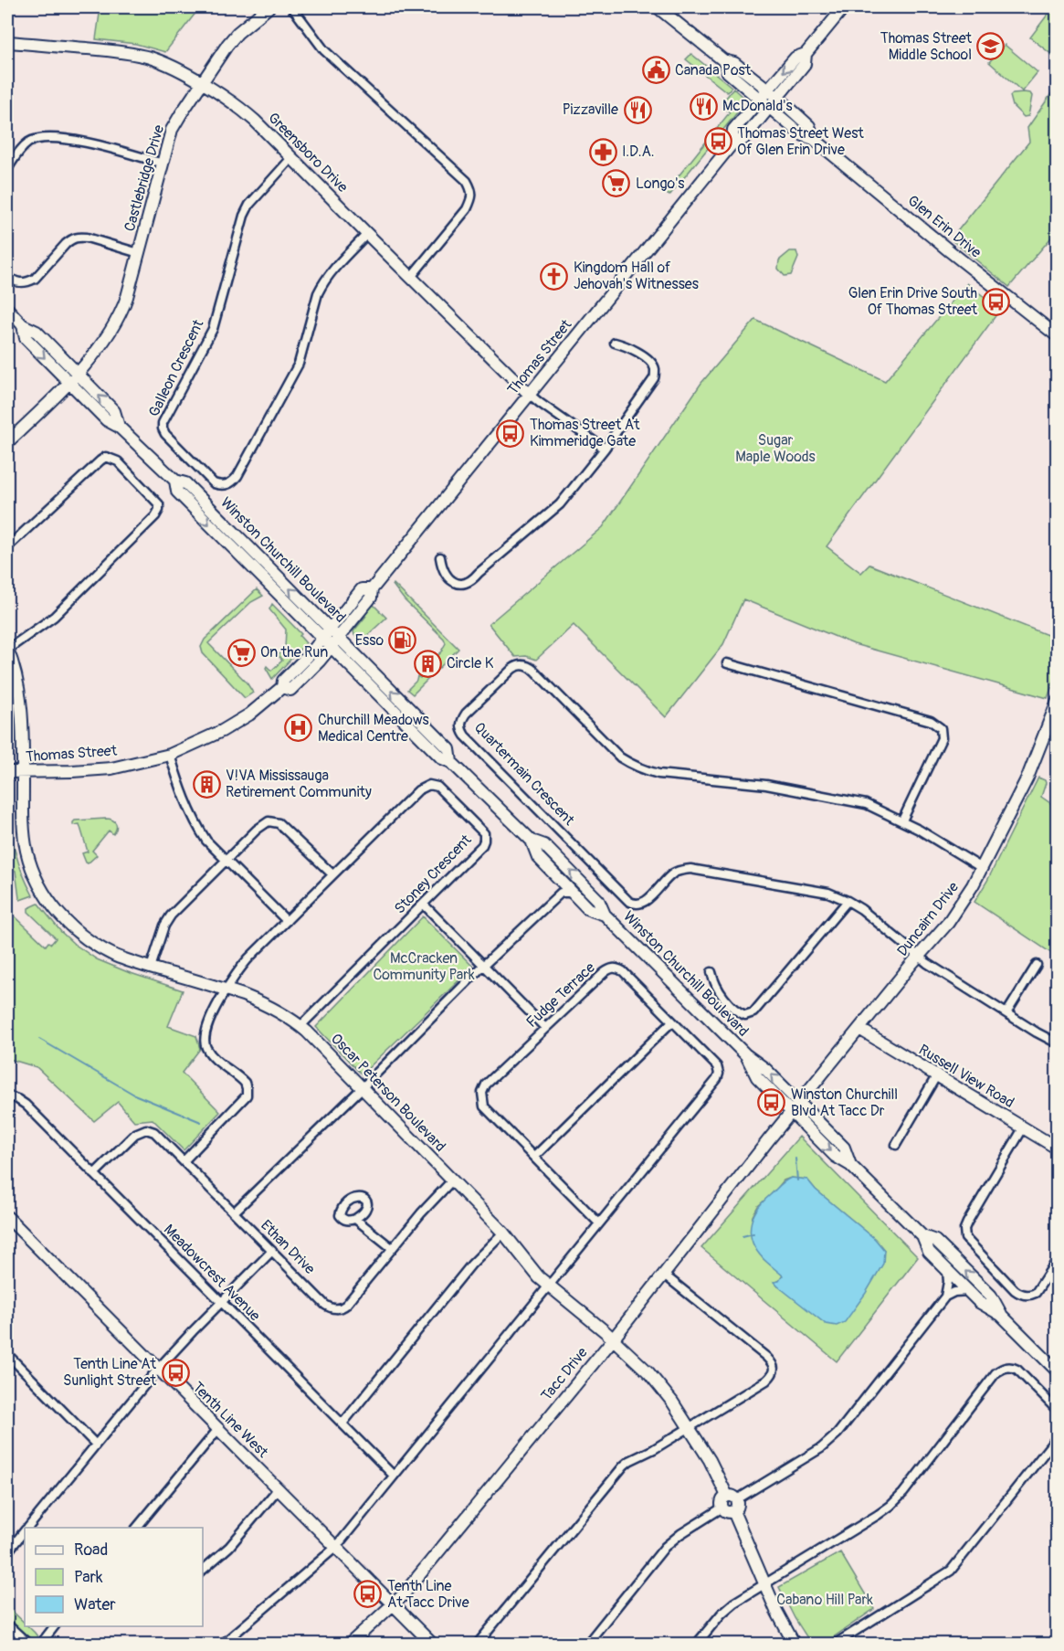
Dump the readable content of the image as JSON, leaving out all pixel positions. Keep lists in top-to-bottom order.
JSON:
{
  "streets": {
    "street": [
      "Greensboro Drive",
      "Castlebridge Drive",
      "Glen Erin Drive",
      "Thomas Street",
      "Galleon Crescent",
      "Winston Churchill Boulevard",
      "Quartermain Crescent",
      "Stoney Crescent",
      "Duncairn Drive",
      "Fudge Terrace",
      "Russell View Road",
      "Oscar Peterson Boulevard",
      "Ethan Drive",
      "Meadowcrest Avenue",
      "Tacc Drive",
      "Tenth Line West"
    ]
  },
  "crossings": [
    ["Greensboro Drive", "Castlebridge Drive"],
    ["Greensboro Drive", "Thomas Street"],
    ["Greensboro Drive", "Galleon Crescent"],
    ["Castlebridge Drive", "Winston Churchill Boulevard"],
    ["Glen Erin Drive", "Thomas Street"],
    ["Thomas Street", "Winston Churchill Boulevard"],
    ["Thomas Street", "Oscar Peterson Boulevard"],
    ["Winston Churchill Boulevard", "Duncairn Drive"],
    ["Winston Churchill Boulevard", "Tacc Drive"],
    ["Quartermain Crescent", "Duncairn Drive"],
    ["Stoney Crescent", "Oscar Peterson Boulevard"],
    ["Stoney Crescent", "Ethan Drive"],
    ["Duncairn Drive", "Russell View Road"],
    ["Duncairn Drive", "Tacc Drive"],
    ["Fudge Terrace", "Oscar Peterson Boulevard"],
    ["Fudge Terrace", "Meadowcrest Avenue"],
    ["Fudge Terrace", "Tenth Line West"],
    ["Oscar Peterson Boulevard", "Ethan Drive"],
    ["Oscar Peterson Boulevard", "Tacc Drive"],
    ["Ethan Drive", "Meadowcrest Avenue"],
    ["Tacc Drive", "Tenth Line West"]
  ],
  "parks": ["Sugar Maple Woods", "McCracken Community Park", "Cabano Hill Park"],
  "places": {
    "school or university": ["Thomas Street Middle School"],
    "public building": ["Canada Post"],
    "restaurant": ["McDonald's", "Pizzaville"],
    "bus stop": [
      "Thomas Street West Of Glen Erin Drive",
      "Glen Erin Drive South Of Thomas Street",
      "Thomas Street At Kimmeridge Gate",
      "Winston Churchill Blvd At Tacc Dr",
      "Tenth Line At Sunlight Street",
      "Tenth Line At Tacc Drive"
    ],
    "pharmacy": ["I.D.A."],
    "supermarket": ["Longo's", "On the Run"],
    "church": ["Kingdom Hall of Jehovah's Witnesses"],
    "fuel station": ["Esso"],
    "building": ["Circle K", "V!VA Mississauga Retirement Community"],
    "hospital": ["Churchill Meadows Medical Centre"]
  },
  "legend": ["Road", "Park", "Water"]
}
